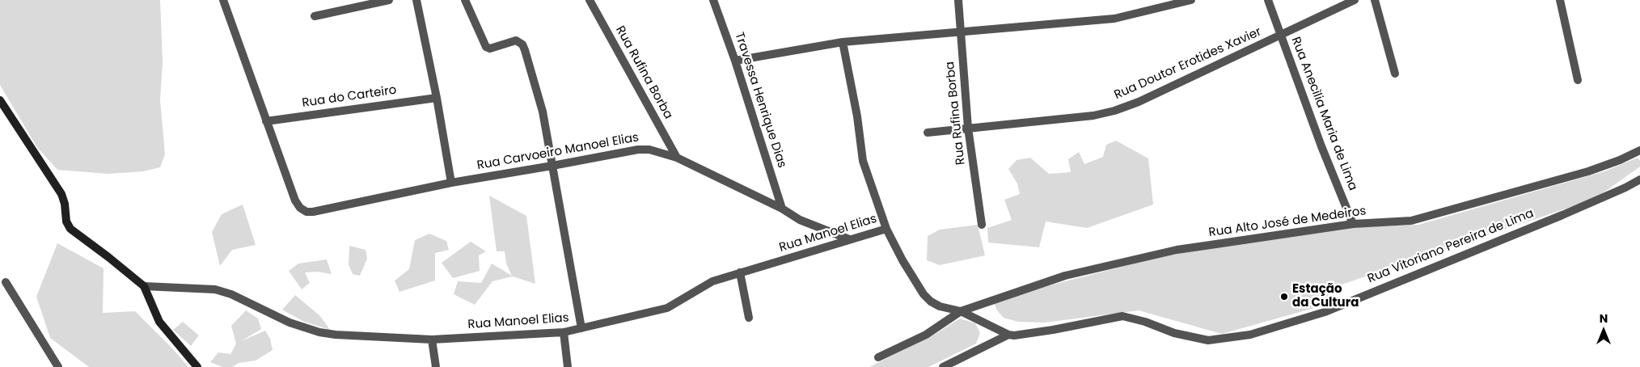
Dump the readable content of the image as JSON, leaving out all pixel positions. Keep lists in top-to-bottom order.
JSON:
{
  "streets": {
    "street": [
      "Rua Doutor Erotides Xavier",
      "Rua Rufina Borba",
      "Rua do Carteiro",
      "Travessa Henrique Dias",
      "Rua Anecìlia Maria de Lima",
      "Rua Carvoeiro Manoel Elias",
      "Rua Alto José de Medeiros",
      "Rua Manoel Elias",
      "Rua Vitoriano Pereira de Lima"
    ]
  },
  "crossings": [
    ["Rua Doutor Erotides Xavier", "Rua Rufina Borba"],
    ["Rua Doutor Erotides Xavier", "Rua Anecìlia Maria de Lima"],
    ["Rua Rufina Borba", "Rua Carvoeiro Manoel Elias"],
    ["Rua do Carteiro", "Rua Carvoeiro Manoel Elias"],
    ["Travessa Henrique Dias", "Rua Carvoeiro Manoel Elias"],
    ["Rua Anecìlia Maria de Lima", "Rua Alto José de Medeiros"],
    ["Rua Carvoeiro Manoel Elias", "Rua Manoel Elias"]
  ],
  "places": ["Estação da Cultura"],
  "north": "top"
}
